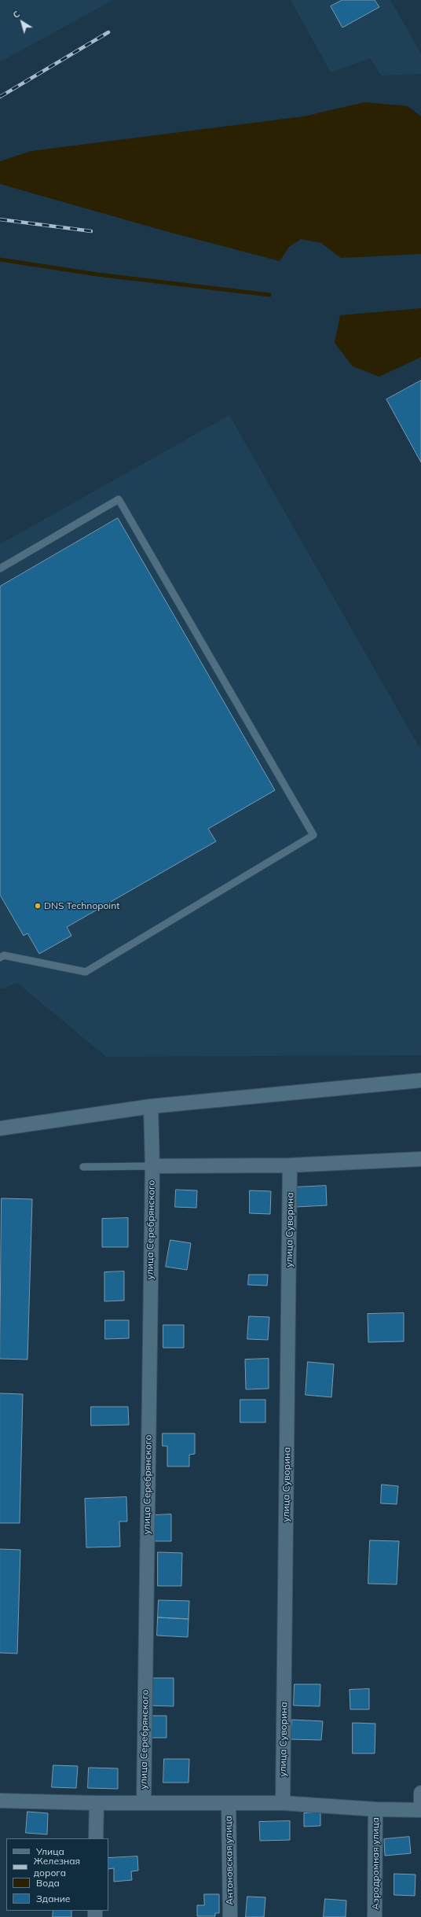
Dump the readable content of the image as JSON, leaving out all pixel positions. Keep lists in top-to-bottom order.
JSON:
{
  "streets": {
    "street": [
      "улица Серебрянского",
      "улица Суворина",
      "Антоновская улица",
      "Аэродромная улица"
    ]
  },
  "places": ["DNS Technopoint"],
  "legend": [
    "Улица",
    "Железная дорога",
    "Вода",
    "Здание"
  ],
  "north": "top left"
}
